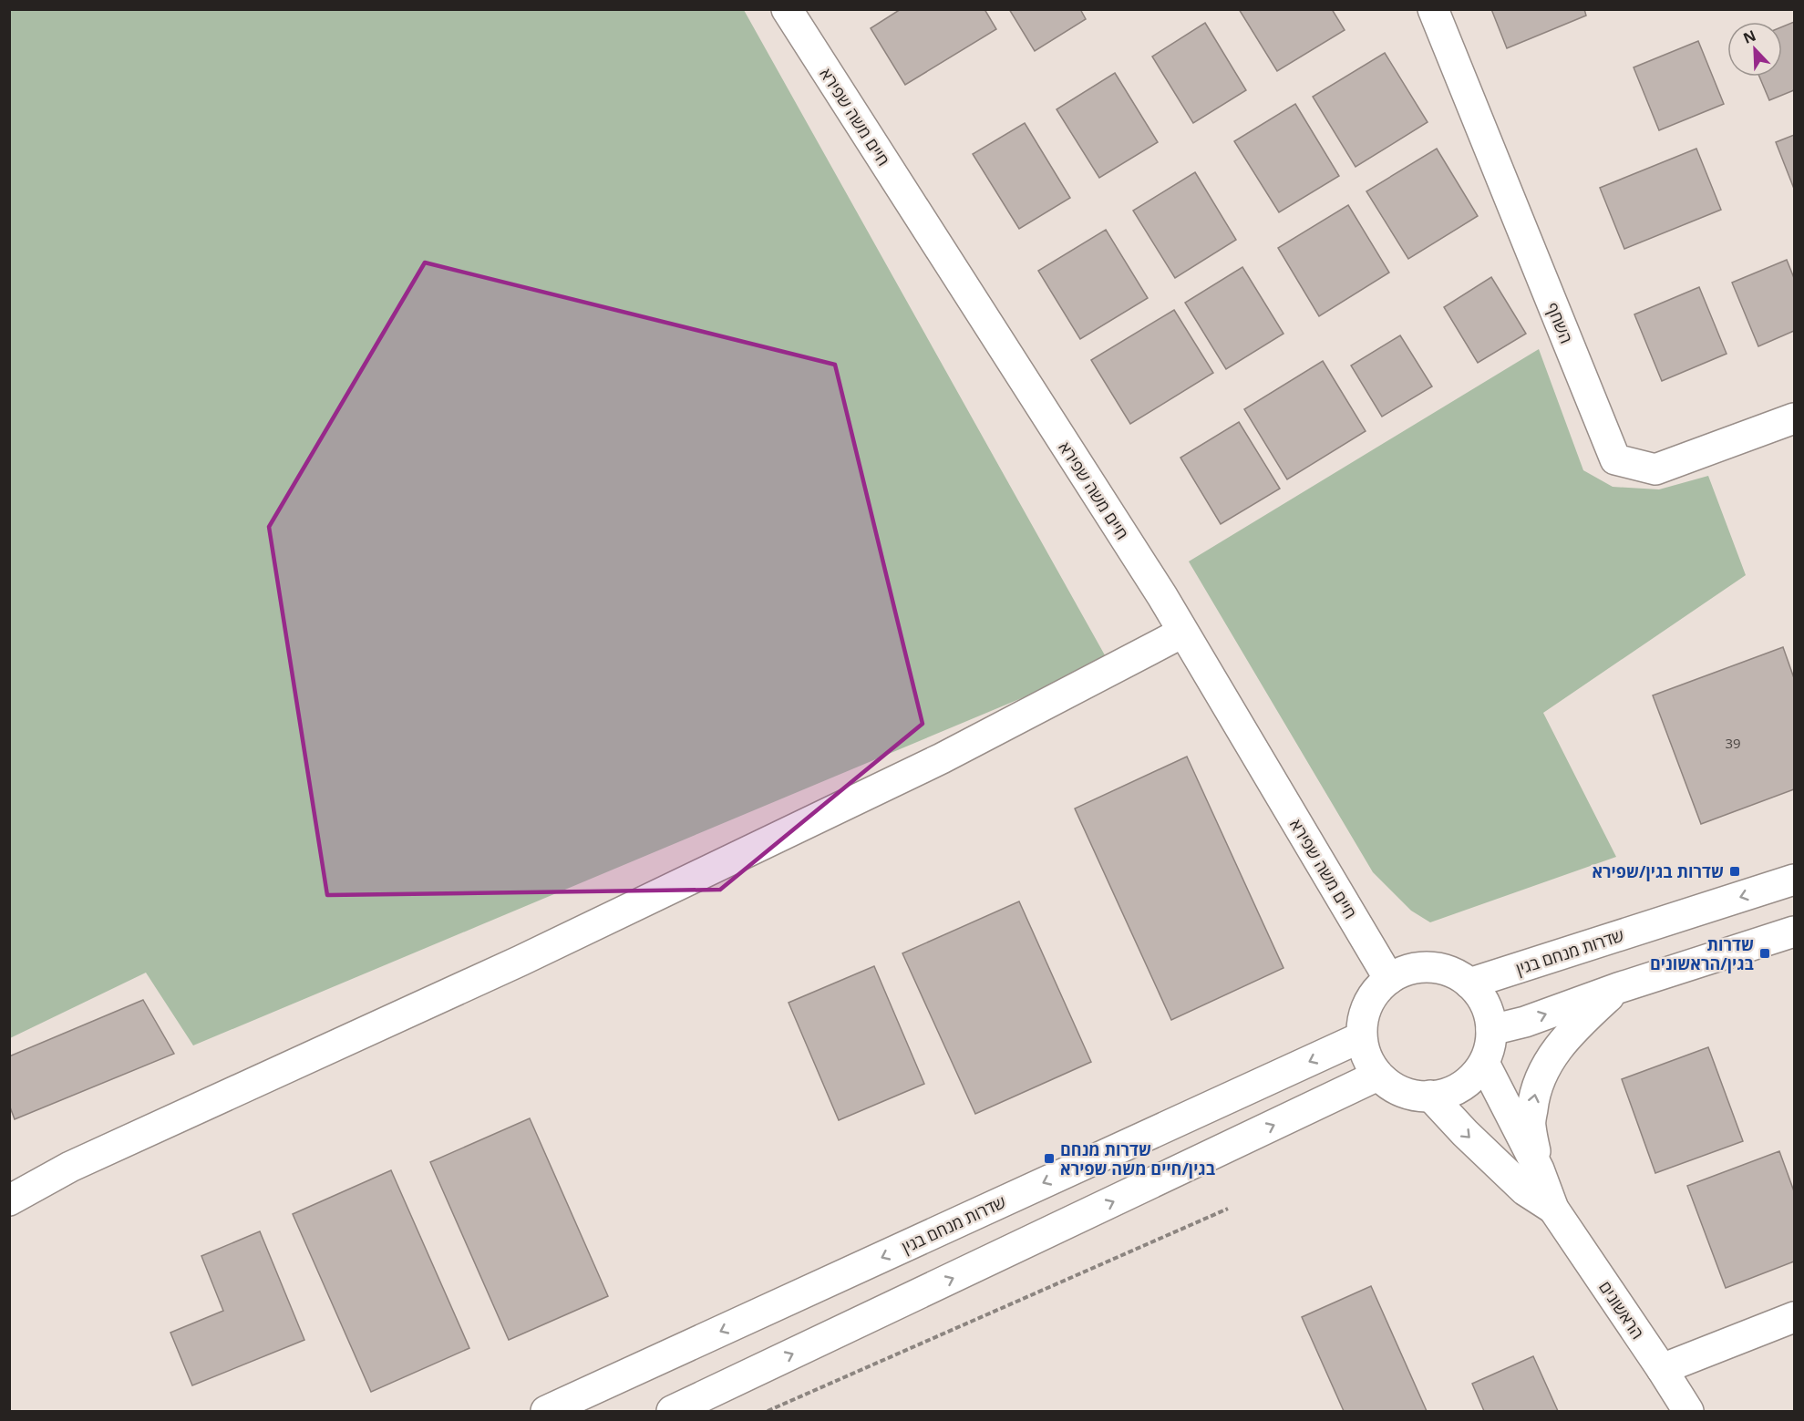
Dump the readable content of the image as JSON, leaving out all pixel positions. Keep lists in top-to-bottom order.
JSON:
{
  "streets": {
    "street": [
      "חיים משה שפירא",
      "השחף",
      "שדרות מנחם בגין",
      "הראשונים"
    ]
  },
  "crossings": [
    ["חיים משה שפירא", "שדרות מנחם בגין"],
    ["חיים משה שפירא", "הראשונים"],
    ["שדרות מנחם בגין", "הראשונים"]
  ],
  "places": {
    "transit": ["שדרות בגין/שפירא", "שדרות בגין/הראשונים", "שדרות מנחם בגין/חיים משה שפירא"]
  },
  "house_numbers": ["39"],
  "north": "top left"
}
